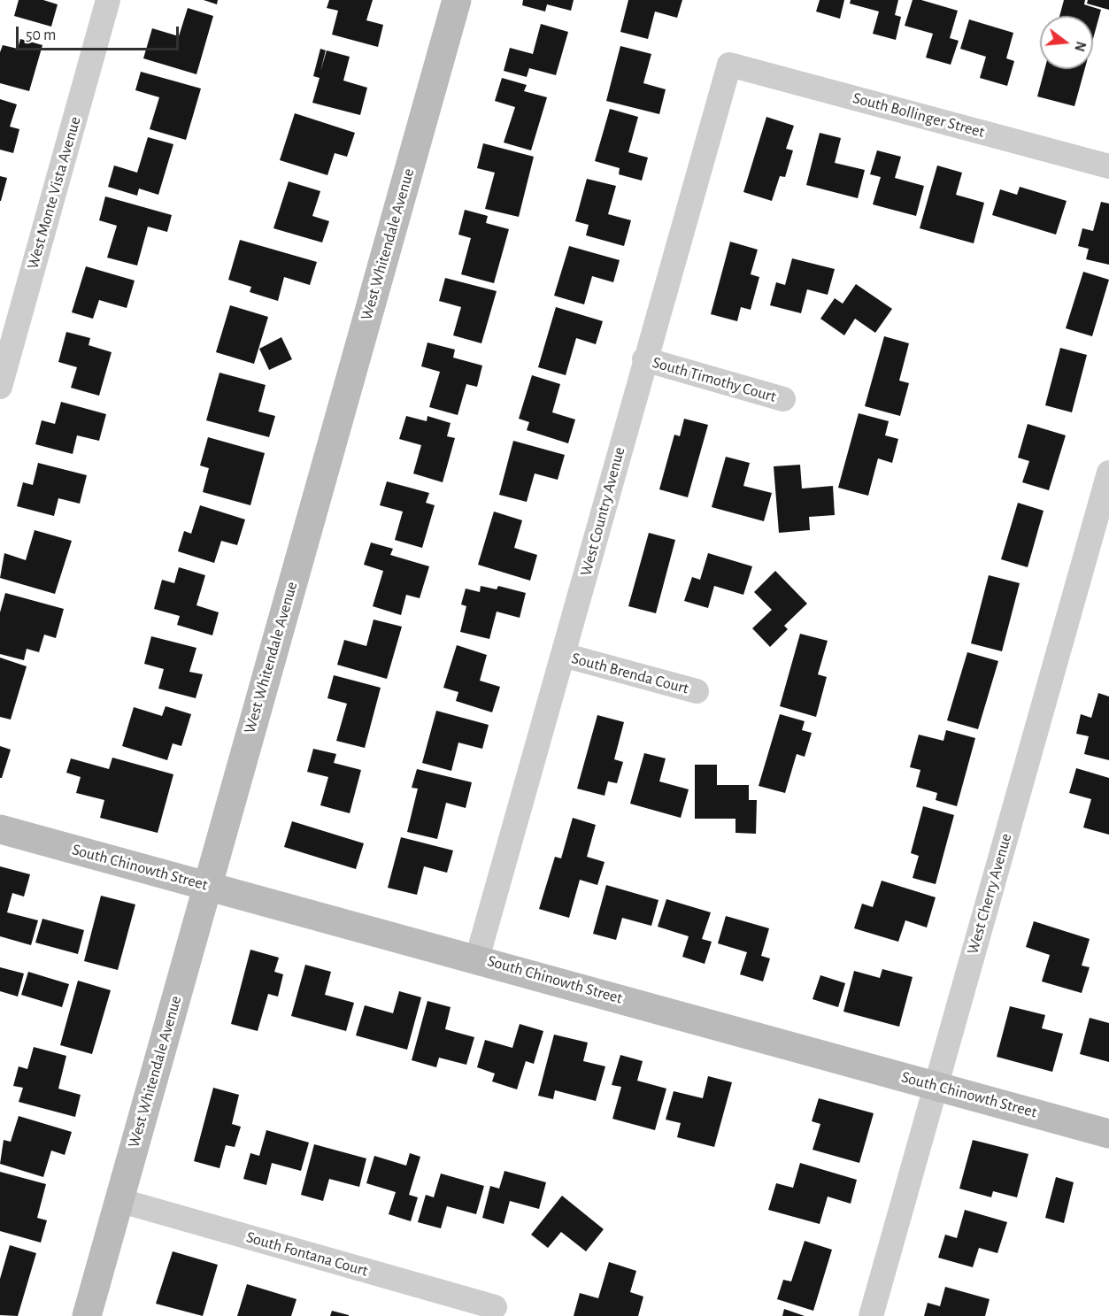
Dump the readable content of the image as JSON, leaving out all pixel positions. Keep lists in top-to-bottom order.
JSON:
{
  "streets": {
    "street": [
      "South Bollinger Street",
      "West Monte Vista Avenue",
      "West Whitendale Avenue",
      "South Timothy Court",
      "West Country Avenue",
      "South Brenda Court",
      "South Chinowth Street",
      "West Cherry Avenue",
      "South Fontana Court"
    ]
  },
  "crossings": [
    ["South Bollinger Street", "West Country Avenue"],
    ["West Whitendale Avenue", "South Chinowth Street"],
    ["West Whitendale Avenue", "South Fontana Court"],
    ["South Timothy Court", "West Country Avenue"],
    ["West Country Avenue", "South Brenda Court"],
    ["West Country Avenue", "South Chinowth Street"],
    ["South Chinowth Street", "West Cherry Avenue"]
  ],
  "scale_bar": "50 m",
  "north": "right"
}
